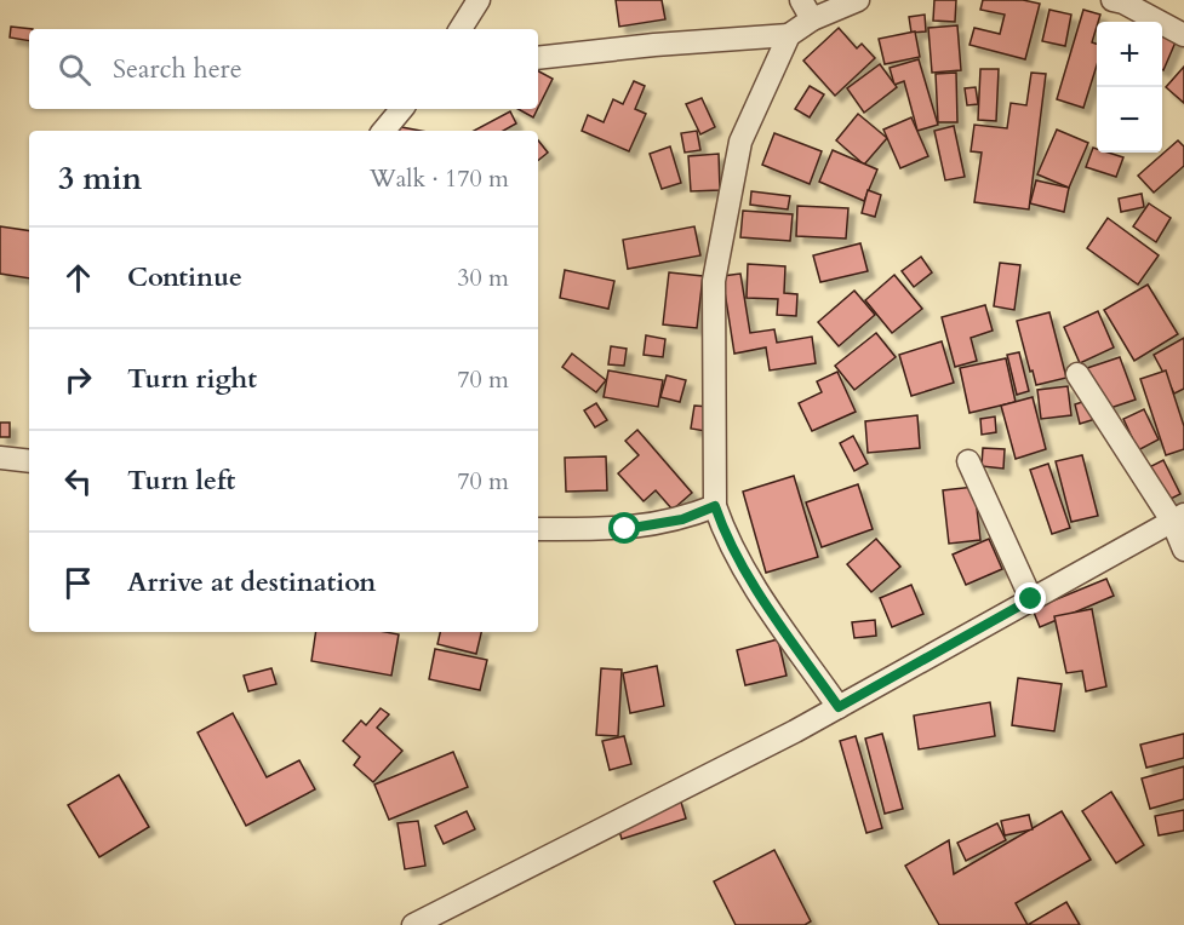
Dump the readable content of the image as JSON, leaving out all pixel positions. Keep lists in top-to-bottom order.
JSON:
{
  "page": {
    "map_buttons": ["+", "−"],
    "search": "Search here",
    "heading": ["3 min", "Walk · 170 m"],
    "list": [
      ["Continue", "30 m"],
      ["Turn right", "70 m"],
      ["Turn left", "70 m"],
      "Arrive at destination"
    ]
  }
}
